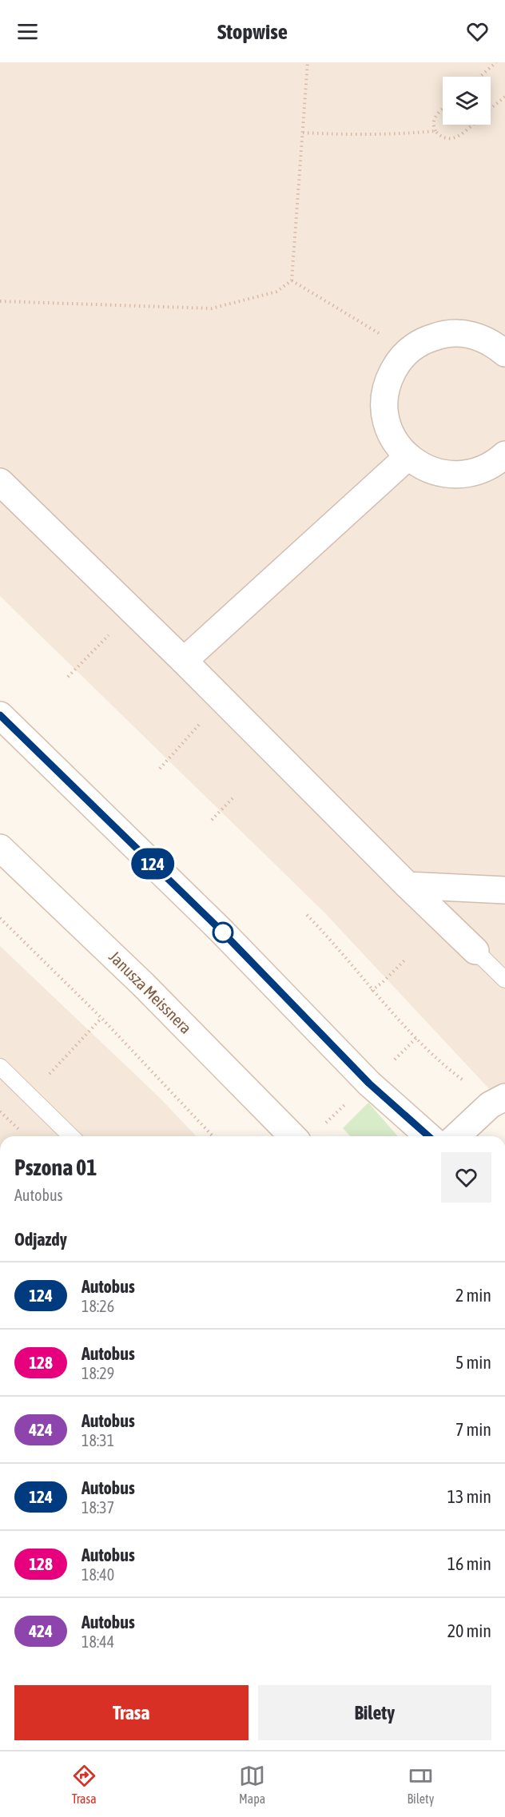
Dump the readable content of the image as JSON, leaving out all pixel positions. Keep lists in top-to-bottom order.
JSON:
{
  "streets": {
    "street": ["Janusza Meissnera"]
  },
  "lines": ["bus line 124"],
  "page": {
    "header": "Stopwise",
    "on_map": "124",
    "heading": [
      ["Pszona 01", "Autobus"],
      "Odjazdy"
    ],
    "list": [
      {
        "mark": "124",
        "name": "Autobus",
        "note": "18:26",
        "value": "2 min"
      },
      {
        "mark": "128",
        "name": "Autobus",
        "note": "18:29",
        "value": "5 min"
      },
      {
        "mark": "424",
        "name": "Autobus",
        "note": "18:31",
        "value": "7 min"
      },
      {
        "mark": "124",
        "name": "Autobus",
        "note": "18:37",
        "value": "13 min"
      },
      {
        "mark": "128",
        "name": "Autobus",
        "note": "18:40",
        "value": "16 min"
      },
      {
        "mark": "424",
        "name": "Autobus",
        "note": "18:44",
        "value": "20 min"
      }
    ],
    "buttons": ["Trasa", "Bilety"],
    "tabs": ["Trasa", "Mapa", "Bilety"]
  }
}
